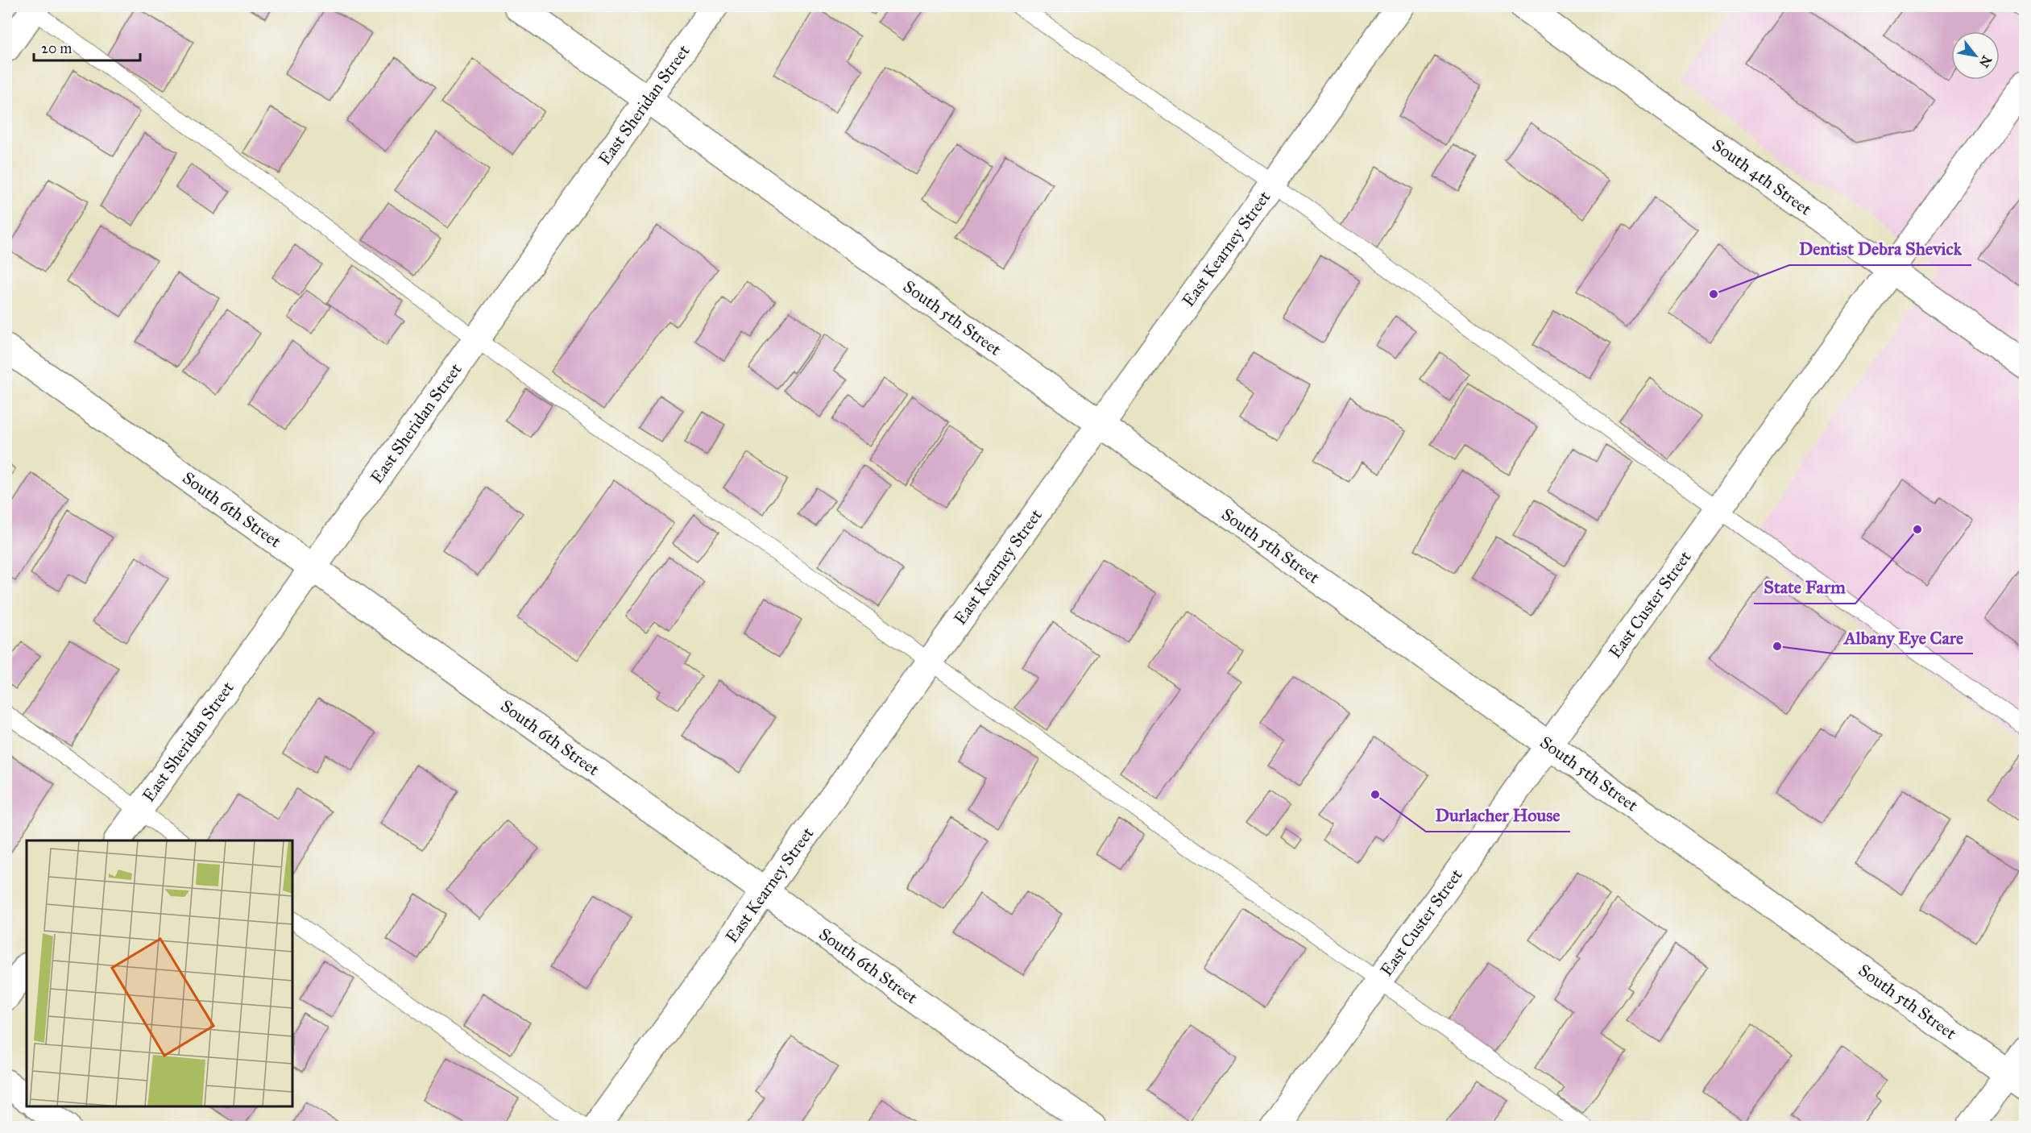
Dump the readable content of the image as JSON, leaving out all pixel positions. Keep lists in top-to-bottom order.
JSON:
{
  "streets": {
    "street": [
      "East Sheridan Street",
      "South 4th Street",
      "East Kearney Street",
      "South 5th Street",
      "South 6th Street",
      "East Custer Street"
    ]
  },
  "crossings": [
    ["East Sheridan Street", "South 5th Street"],
    ["East Sheridan Street", "South 6th Street"],
    ["South 4th Street", "East Custer Street"],
    ["East Kearney Street", "South 5th Street"],
    ["East Kearney Street", "South 6th Street"],
    ["South 5th Street", "East Custer Street"]
  ],
  "places": [
    "Dentist Debra Shevick",
    "State Farm",
    "Albany Eye Care",
    "Durlacher House"
  ],
  "scale_bar": "20 m",
  "north": "bottom right"
}
